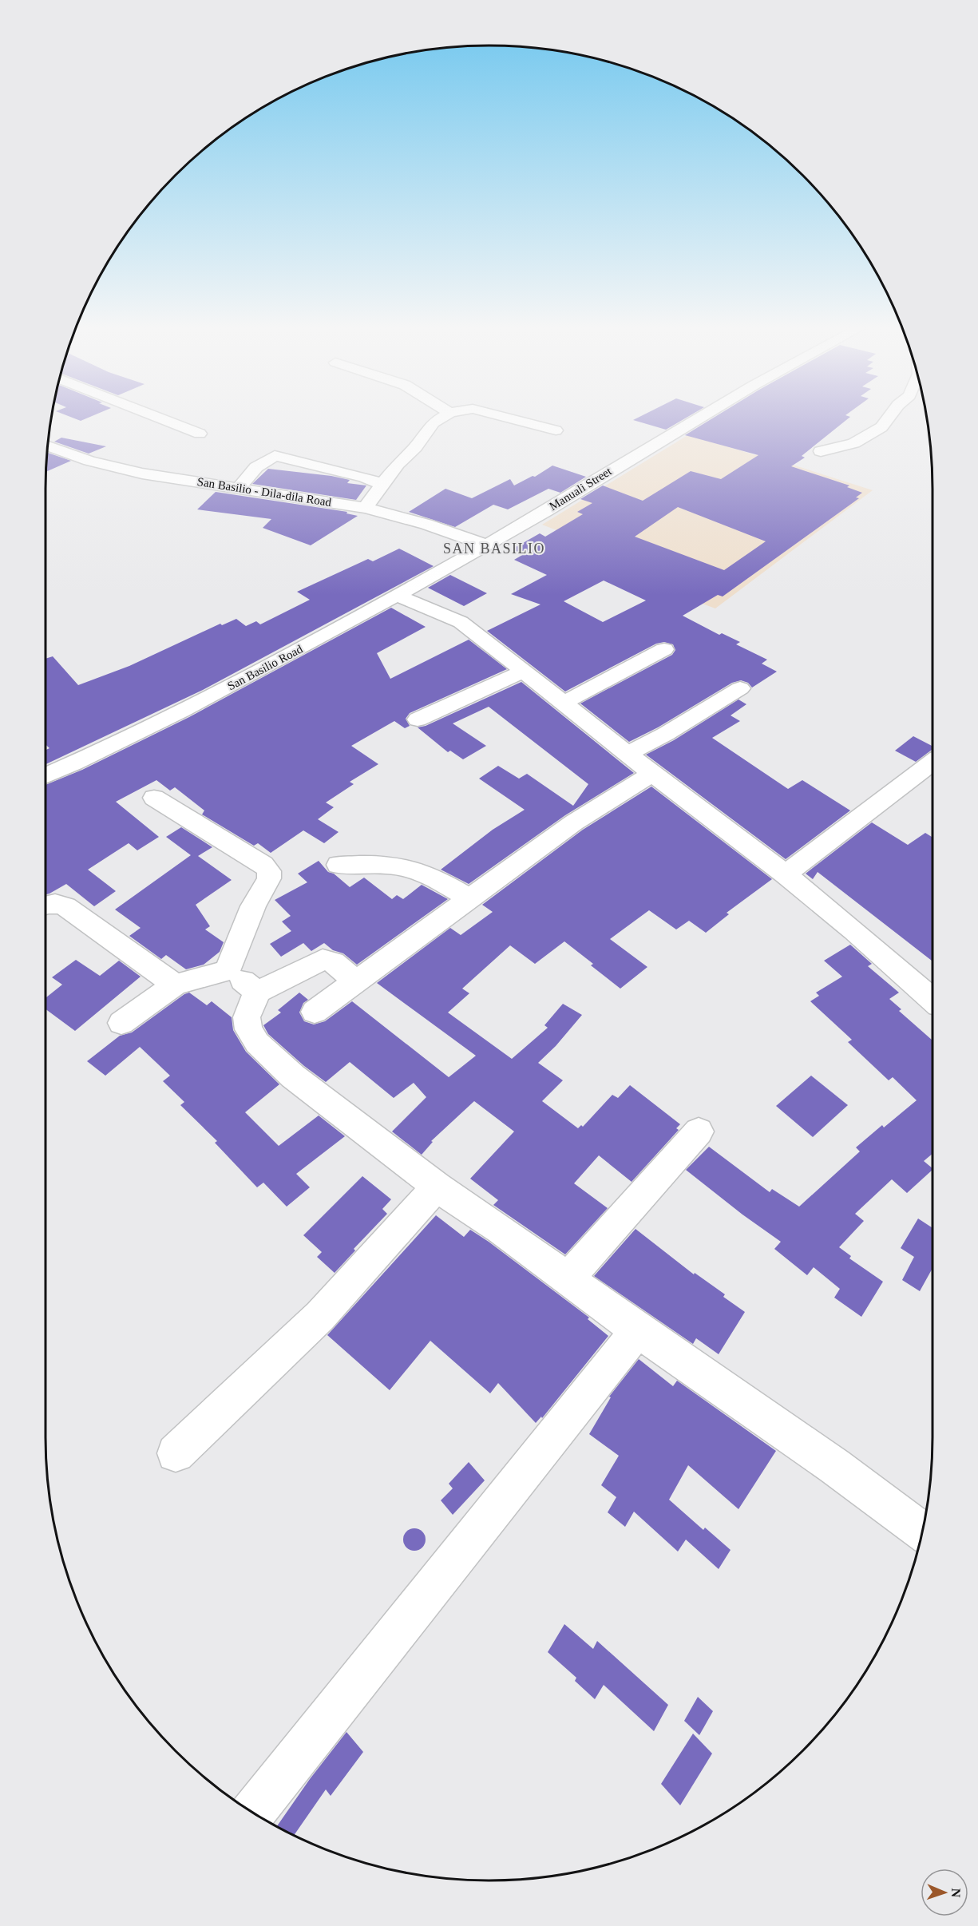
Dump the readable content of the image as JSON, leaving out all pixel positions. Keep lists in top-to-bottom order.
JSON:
{
  "streets": {
    "street": ["Manuali Street", "San Basilio - Dila-dila Road", "San Basilio Road"]
  },
  "crossings": [
    ["Manuali Street", "San Basilio - Dila-dila Road"],
    ["Manuali Street", "San Basilio Road"],
    ["San Basilio - Dila-dila Road", "San Basilio Road"]
  ],
  "districts": ["SAN BASILIO"],
  "north": "right"
}
